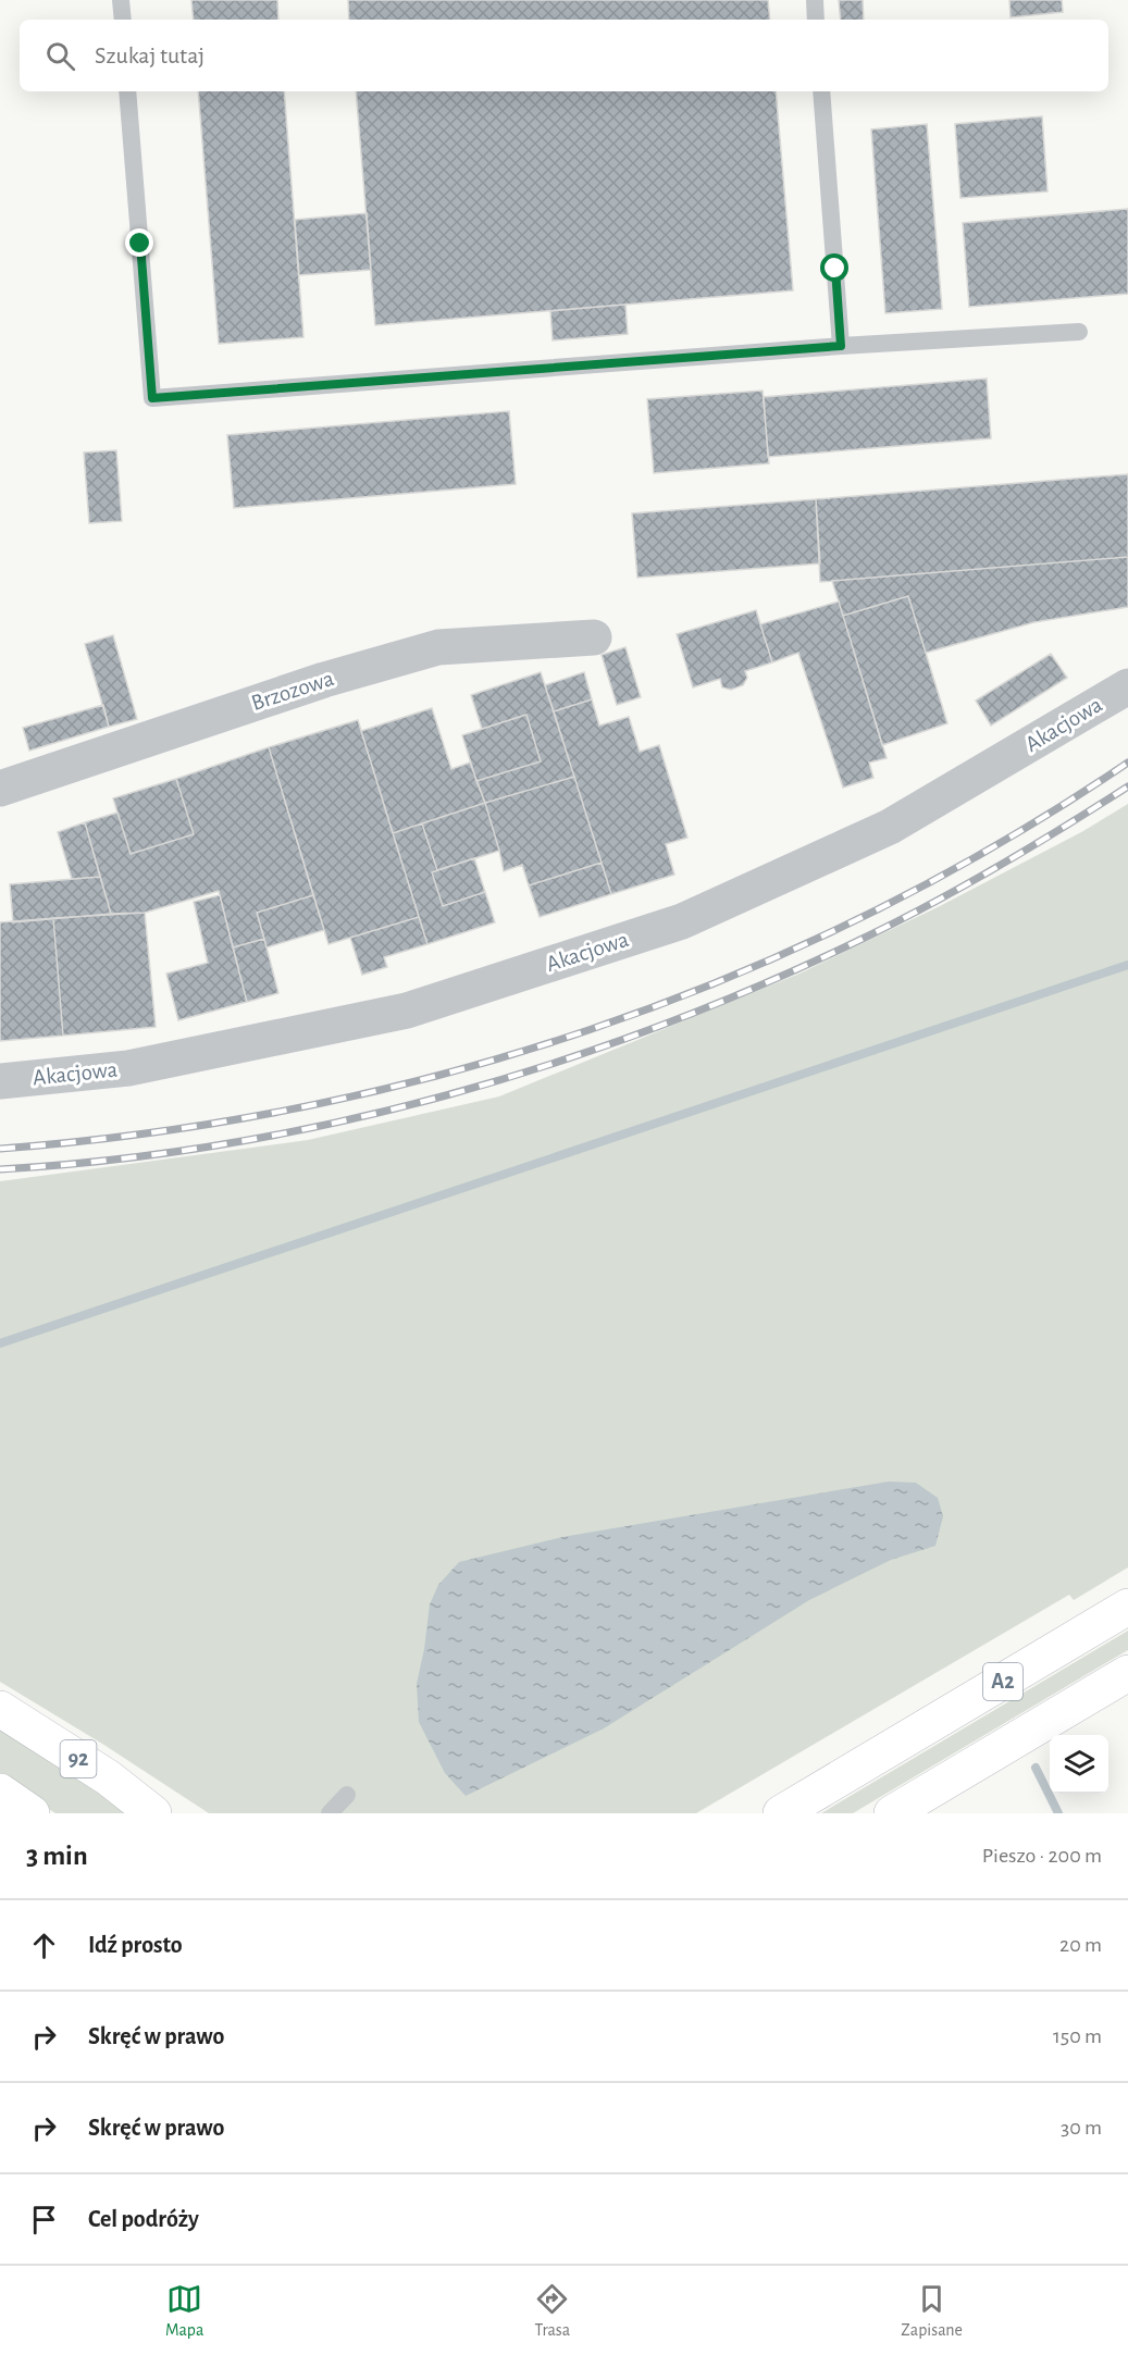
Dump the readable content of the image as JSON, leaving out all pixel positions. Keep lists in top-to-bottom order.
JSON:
{
  "streets": {
    "main road": ["A2", "92"],
    "street": ["Brzozowa", "Akacjowa"]
  },
  "page": {
    "search": "Szukaj tutaj",
    "heading": ["3 min", "Pieszo · 200 m"],
    "list": [
      ["Idź prosto", "20 m"],
      ["Skręć w prawo", "150 m"],
      ["Skręć w prawo", "30 m"],
      "Cel podróży"
    ],
    "nav": ["Mapa", "Trasa", "Zapisane"]
  }
}
